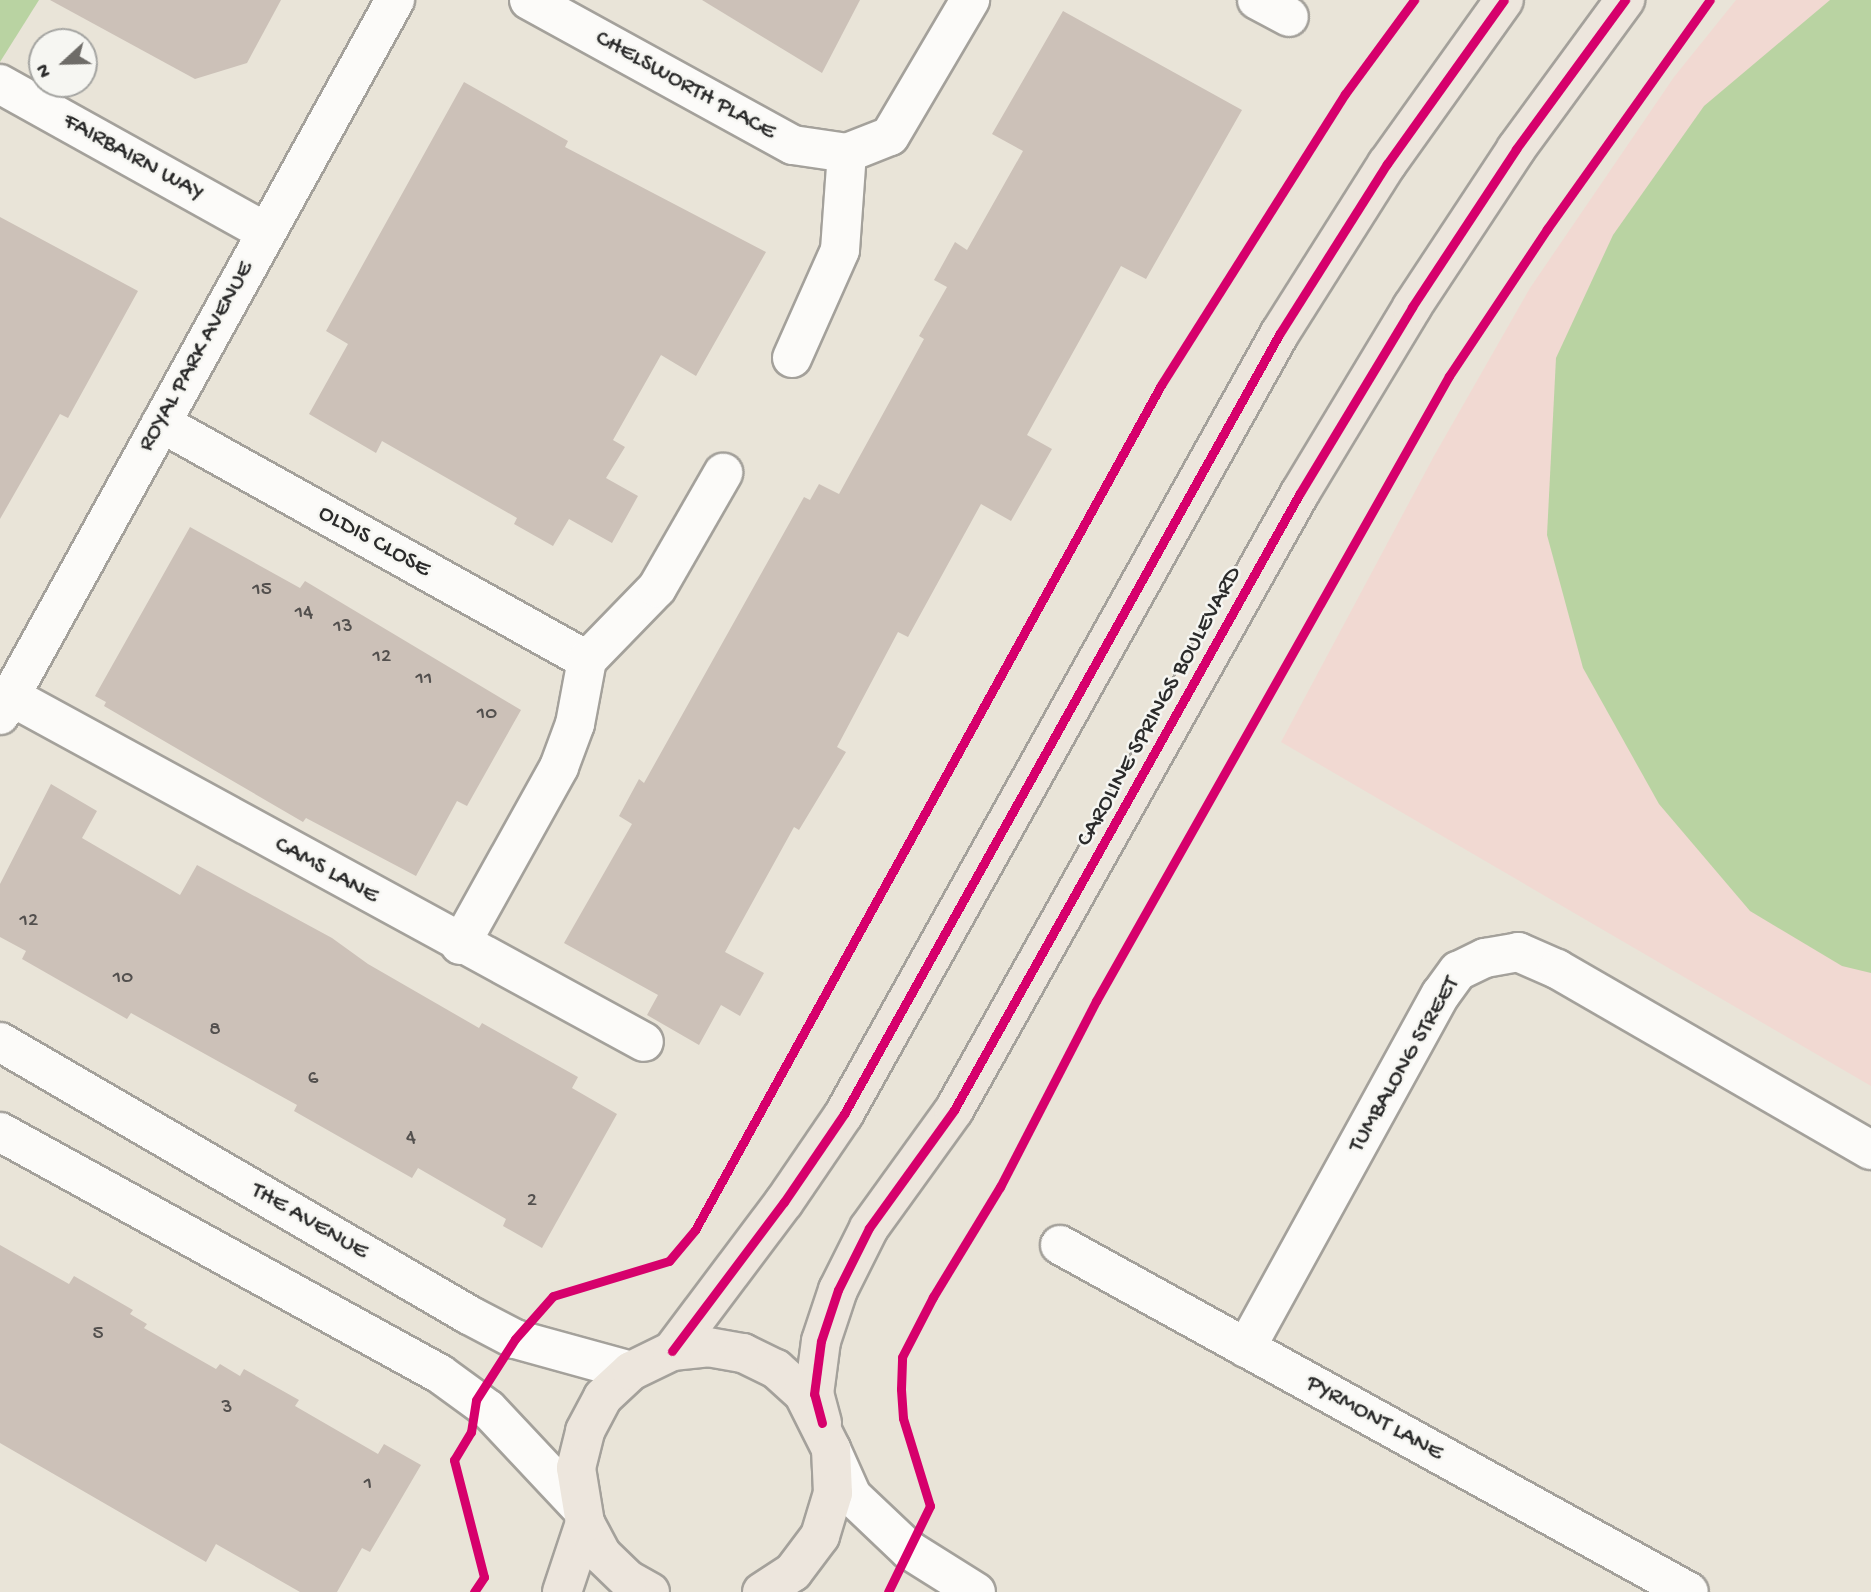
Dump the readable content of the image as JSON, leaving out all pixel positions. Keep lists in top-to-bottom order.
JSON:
{
  "streets": {
    "main road": ["CAROLINE SPRINGS BOULEVARD"],
    "street": [
      "CHELSWORTH PLACE",
      "FAIRBAIRN WAY",
      "ROYAL PARK AVENUE",
      "OLDIS CLOSE",
      "CAMS LANE",
      "TUMBALONG STREET",
      "THE AVENUE",
      "PYRMONT LANE"
    ]
  },
  "crossings": [
    ["FAIRBAIRN WAY", "ROYAL PARK AVENUE"],
    ["ROYAL PARK AVENUE", "OLDIS CLOSE"],
    ["ROYAL PARK AVENUE", "CAMS LANE"],
    ["TUMBALONG STREET", "PYRMONT LANE"]
  ],
  "house_numbers": [
    "15",
    "14",
    "13",
    "12",
    "11",
    "10",
    "12",
    "10",
    "8",
    "6",
    "4",
    "2",
    "5",
    "3",
    "1"
  ],
  "north": "left"
}
